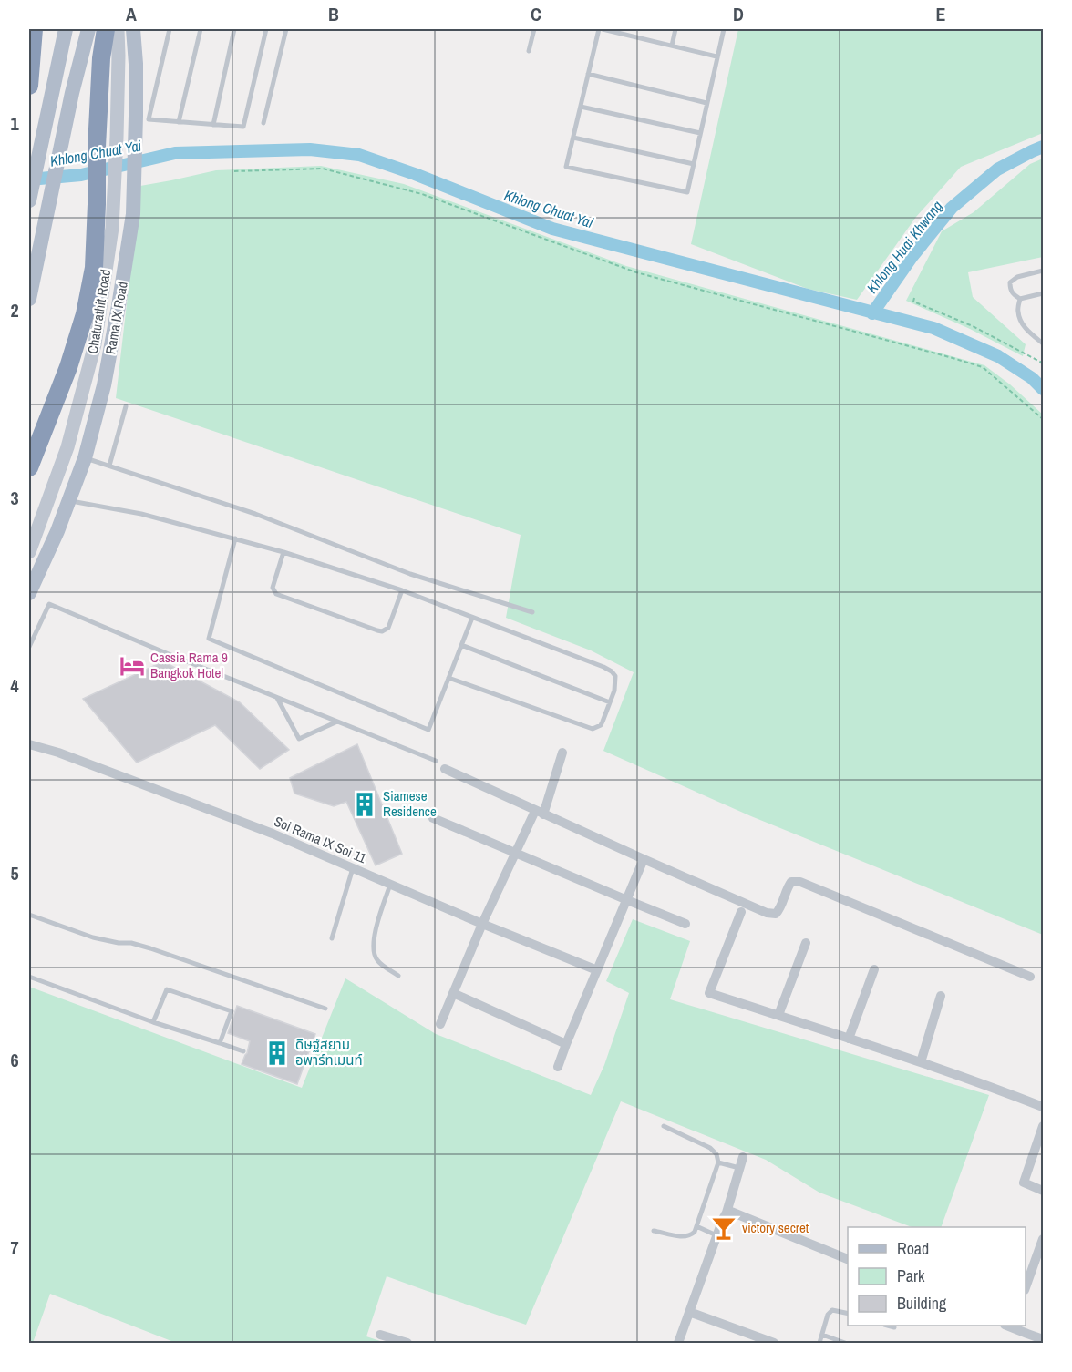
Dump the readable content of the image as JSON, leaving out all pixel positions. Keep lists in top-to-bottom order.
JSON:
{
  "streets": {
    "main road": ["Chaturathit Road", "Rama IX Road"],
    "street": ["Soi Rama IX Soi 11"]
  },
  "water": ["Khlong Chuat Yai", "Khlong Huai Khwang"],
  "places": {
    "hotel": ["Cassia Rama 9 Bangkok Hotel"],
    "building": ["Siamese Residence", "ดิษฐ์สยาม อพาร์ทเมนท์"],
    "bar": ["victory secret"]
  },
  "legend": ["Road", "Park", "Building"],
  "grid": {
    "columns": [
      "A",
      "B",
      "C",
      "D",
      "E"
    ],
    "rows": [
      "1",
      "2",
      "3",
      "4",
      "5",
      "6",
      "7"
    ]
  }
}
